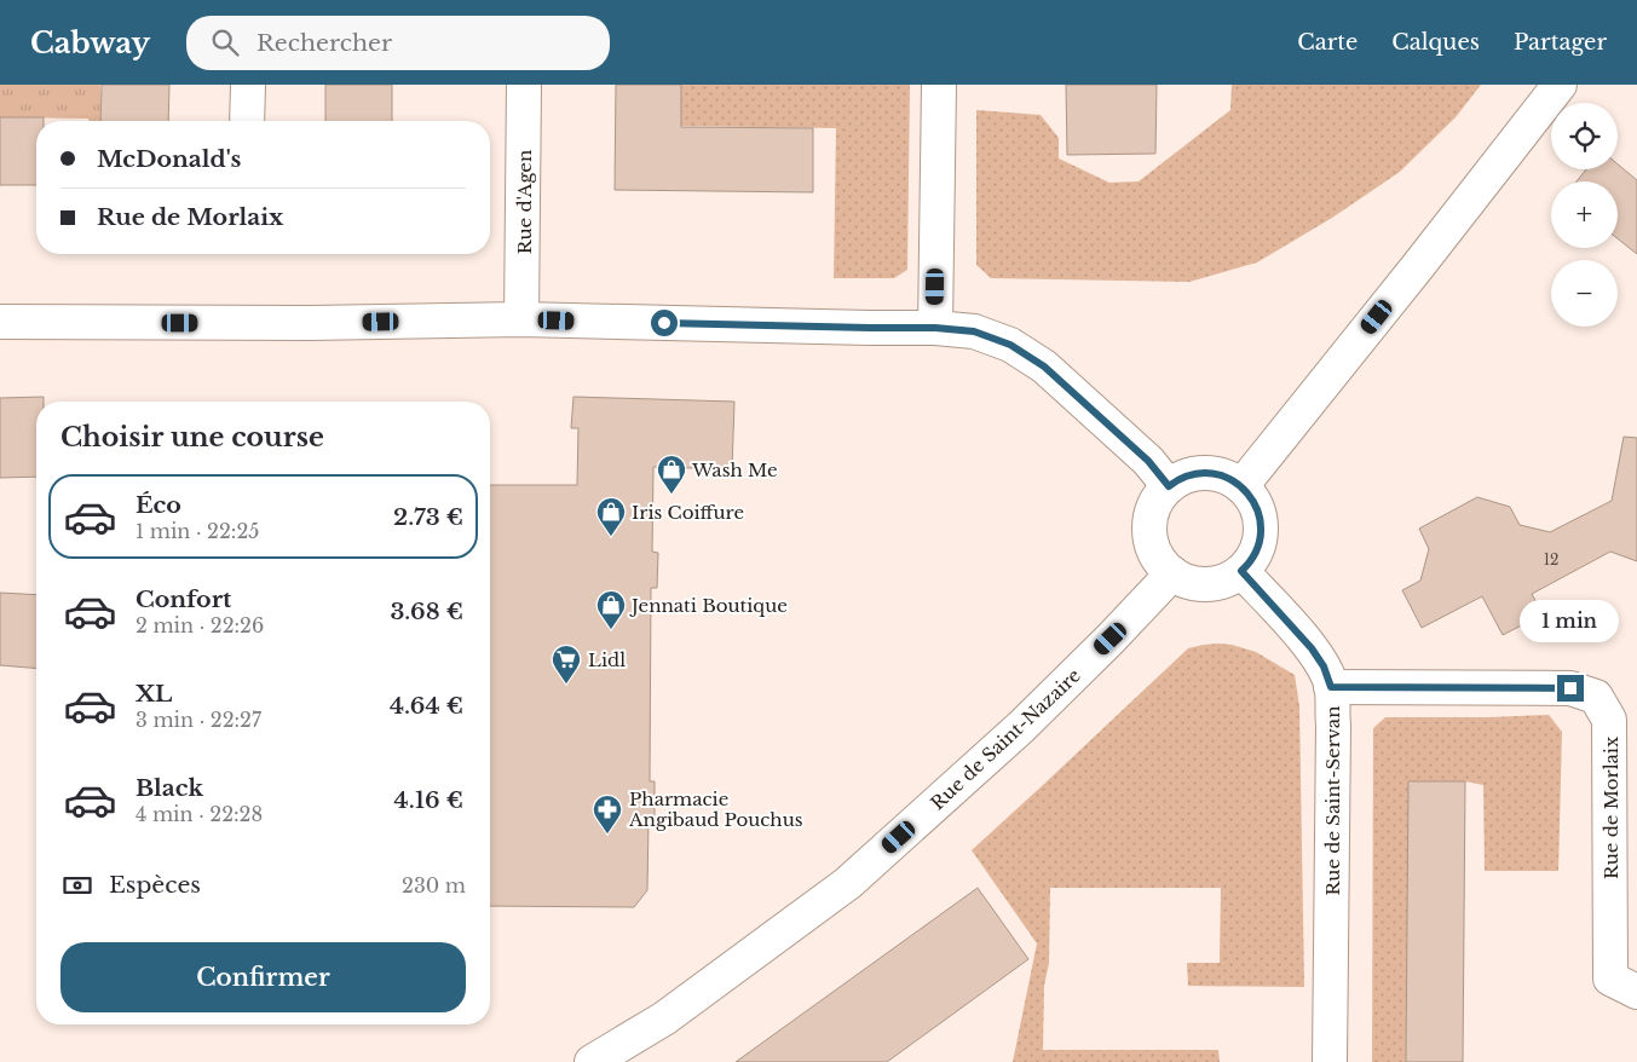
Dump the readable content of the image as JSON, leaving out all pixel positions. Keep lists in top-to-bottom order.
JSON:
{
  "streets": {
    "street": [
      "Rue d'Agen",
      "Rue de Saint-Nazaire",
      "Rue de Saint-Servan",
      "Rue de Morlaix"
    ]
  },
  "crossings": [
    ["Rue de Saint-Nazaire", "Rue de Saint-Servan"],
    ["Rue de Saint-Servan", "Rue de Morlaix"]
  ],
  "places": {
    "shop": ["Wash Me", "Iris Coiffure", "Jennati Boutique"],
    "supermarket": ["Lidl"],
    "pharmacy": ["Pharmacie Angibaud Pouchus"]
  },
  "house_numbers": ["12"],
  "page": {
    "header": "Cabway",
    "search": "Rechercher",
    "nav": ["Carte", "Calques", "Partager"],
    "map_buttons": ["+", "−"],
    "banner": ["McDonald's", "Rue de Morlaix"],
    "heading": "Choisir une course",
    "list": [
      {
        "name": "Éco",
        "note": "1 min · 22:25",
        "value": "2.73 €"
      },
      {
        "name": "Confort",
        "note": "2 min · 22:26",
        "value": "3.68 €"
      },
      {
        "name": "XL",
        "note": "3 min · 22:27",
        "value": "4.64 €"
      },
      {
        "name": "Black",
        "note": "4 min · 22:28",
        "value": "4.16 €"
      }
    ],
    "bubble": "1 min",
    "pay": ["Espèces", "230 m"],
    "buttons": "Confirmer"
  }
}
